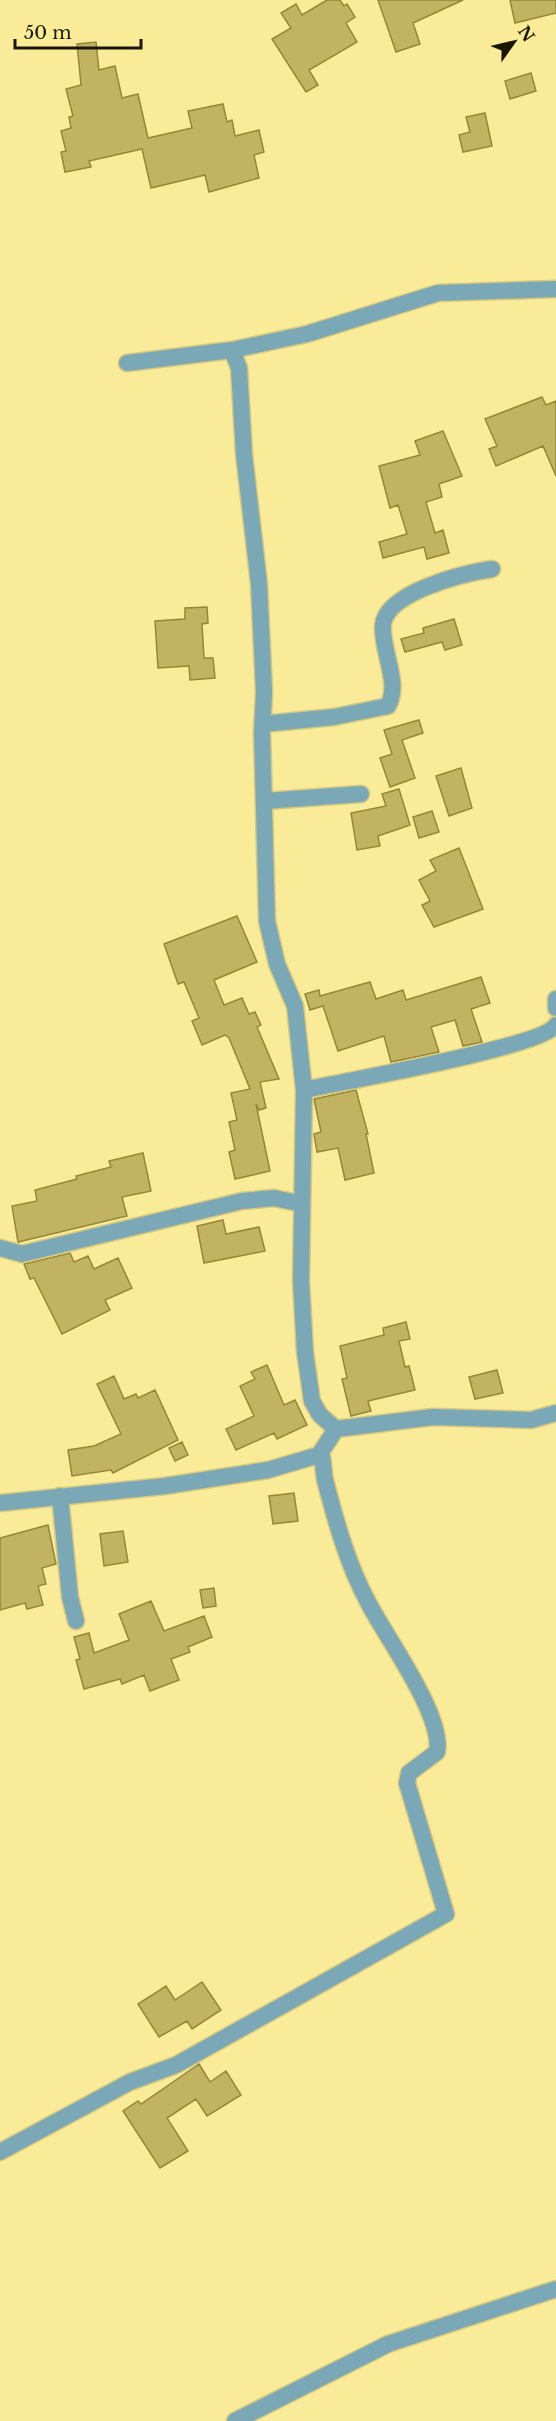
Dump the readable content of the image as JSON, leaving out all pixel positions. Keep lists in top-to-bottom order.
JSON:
{
  "scale_bar": "50 m",
  "north": "top right"
}
